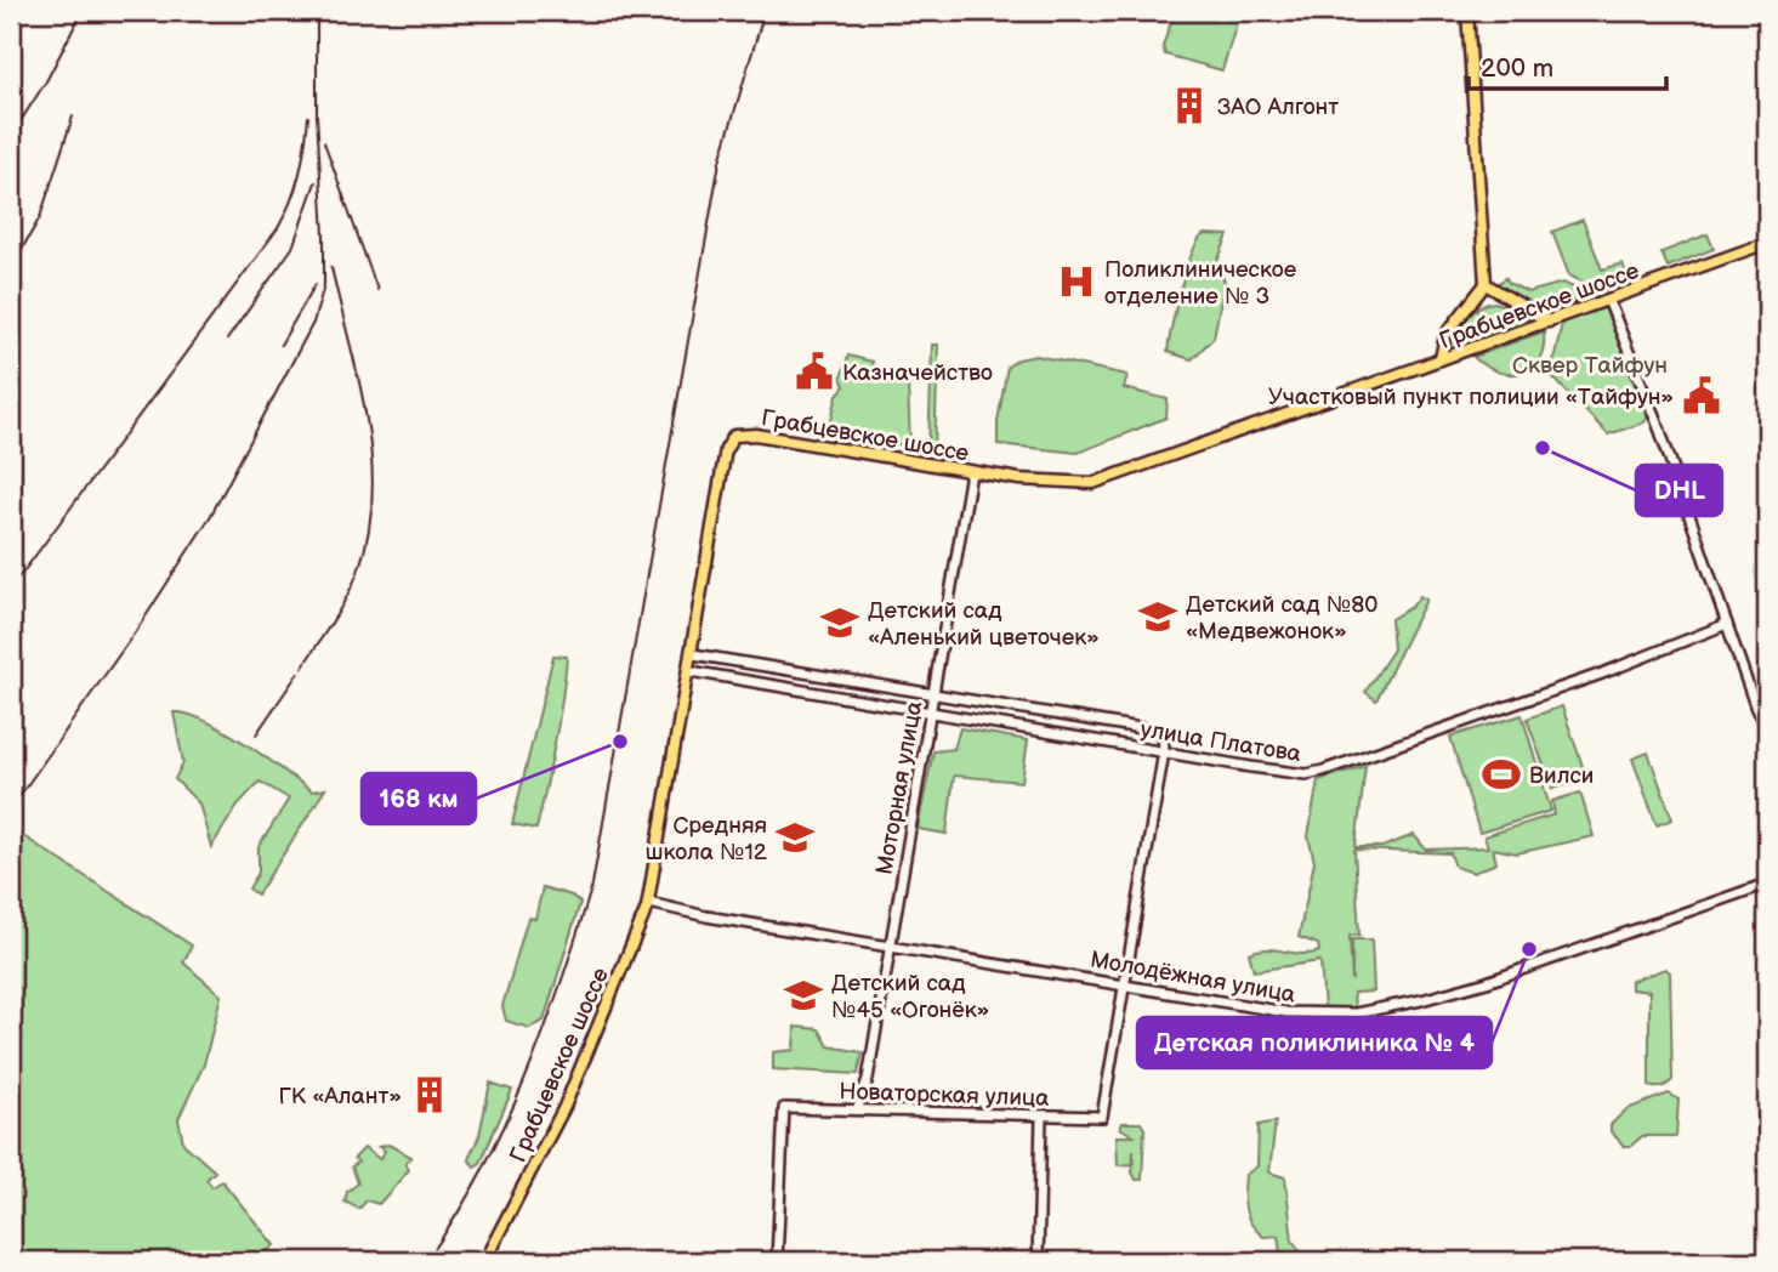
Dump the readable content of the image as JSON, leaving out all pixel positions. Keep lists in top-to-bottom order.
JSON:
{
  "streets": {
    "main road": ["Грабцевское шоссе"],
    "street": [
      "улица Платова",
      "Моторная улица",
      "Молодёжная улица",
      "Новаторская улица"
    ]
  },
  "crossings": [
    ["Грабцевское шоссе", "улица Платова"],
    ["Грабцевское шоссе", "Моторная улица"],
    ["Грабцевское шоссе", "Молодёжная улица"],
    ["улица Платова", "Моторная улица"],
    ["Моторная улица", "Молодёжная улица"],
    ["Моторная улица", "Новаторская улица"],
    ["Молодёжная улица", "Новаторская улица"]
  ],
  "parks": ["Сквер Тайфун"],
  "places": {
    "building": ["ЗАО Алгонт", "ГК «Алант»"],
    "hospital": ["Поликлиническое отделение № 3"],
    "public building": ["Казначейство", "Участковый пункт полиции «Тайфун»"],
    "other": ["DHL", "168 км", "Детская поликлиника № 4"],
    "school or university": [
      "Детский сад №80 «Медвежонок»",
      "Детский сад «Аленький цветочек»",
      "Средняя школа №12",
      "Детский сад №45 «Огонёк»"
    ],
    "sports": ["Вилси"]
  },
  "scale_bar": "200 m"
}
